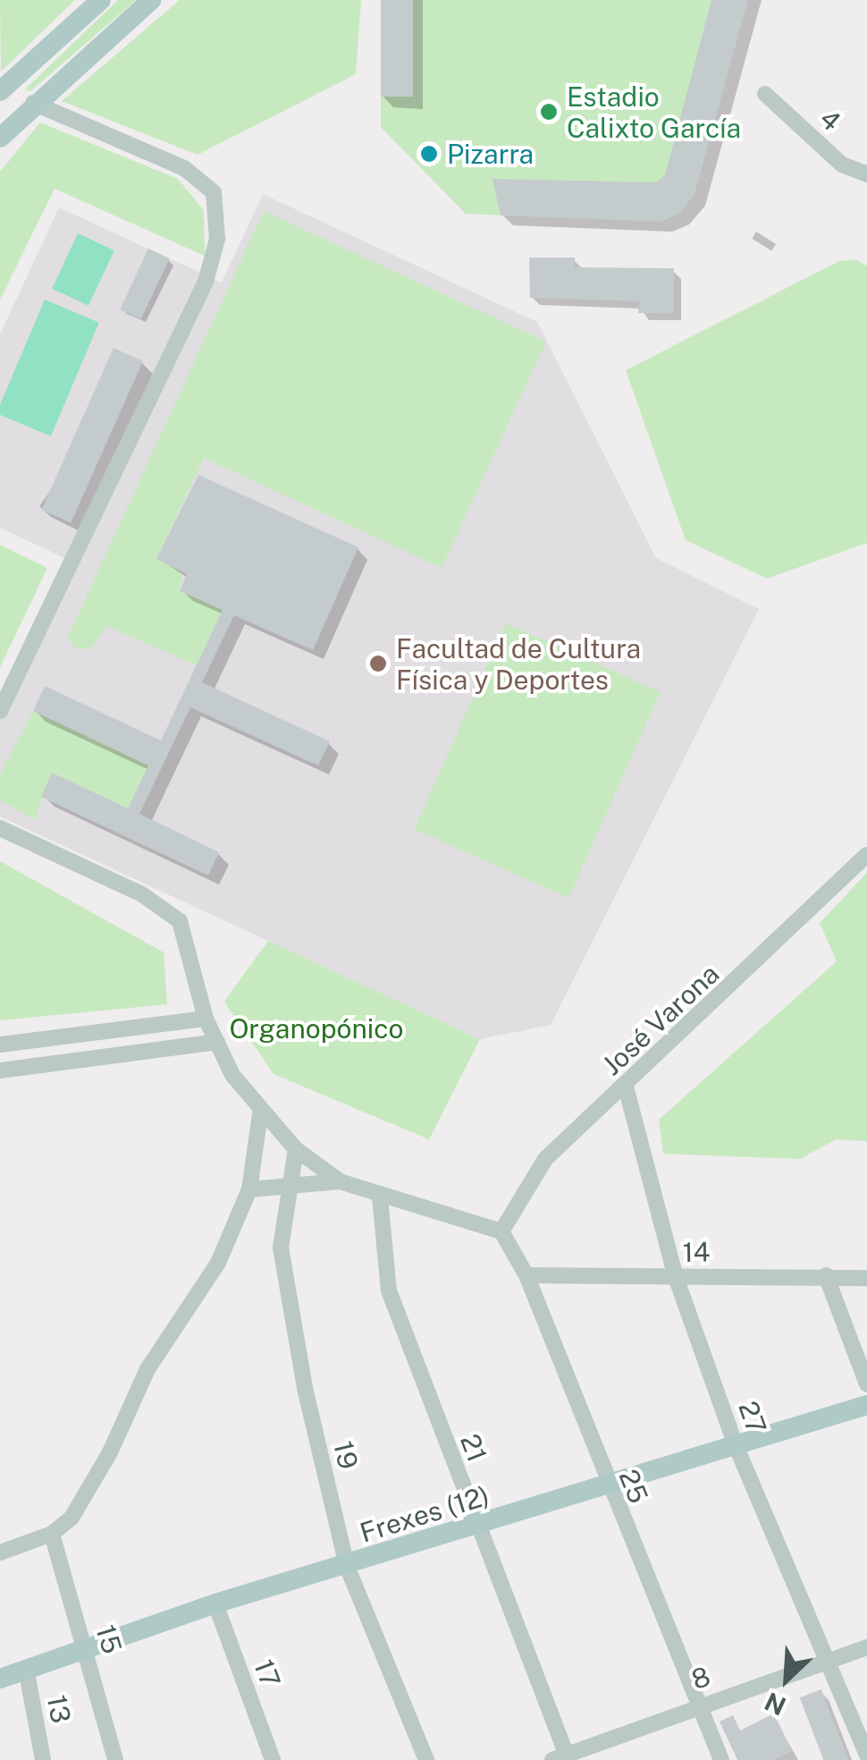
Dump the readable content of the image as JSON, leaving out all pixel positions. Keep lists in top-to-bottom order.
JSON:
{
  "streets": {
    "main road": ["Frexes (12)"],
    "street": [
      "4",
      "José Varona",
      "14",
      "27",
      "21",
      "19",
      "25",
      "15",
      "17",
      "8",
      "13"
    ]
  },
  "crossings": [
    ["José Varona", "27"],
    ["José Varona", "25"],
    ["14", "27"],
    ["14", "25"],
    ["27", "Frexes (12)"],
    ["27", "8"],
    ["21", "Frexes (12)"],
    ["21", "8"],
    ["19", "Frexes (12)"],
    ["25", "Frexes (12)"],
    ["25", "8"],
    ["Frexes (12)", "15"],
    ["Frexes (12)", "17"],
    ["Frexes (12)", "13"]
  ],
  "parks": ["Organopónico"],
  "places": ["Estadio Calixto García", "Pizarra", "Facultad de Cultura Física y Deportes"],
  "north": "bottom left"
}
